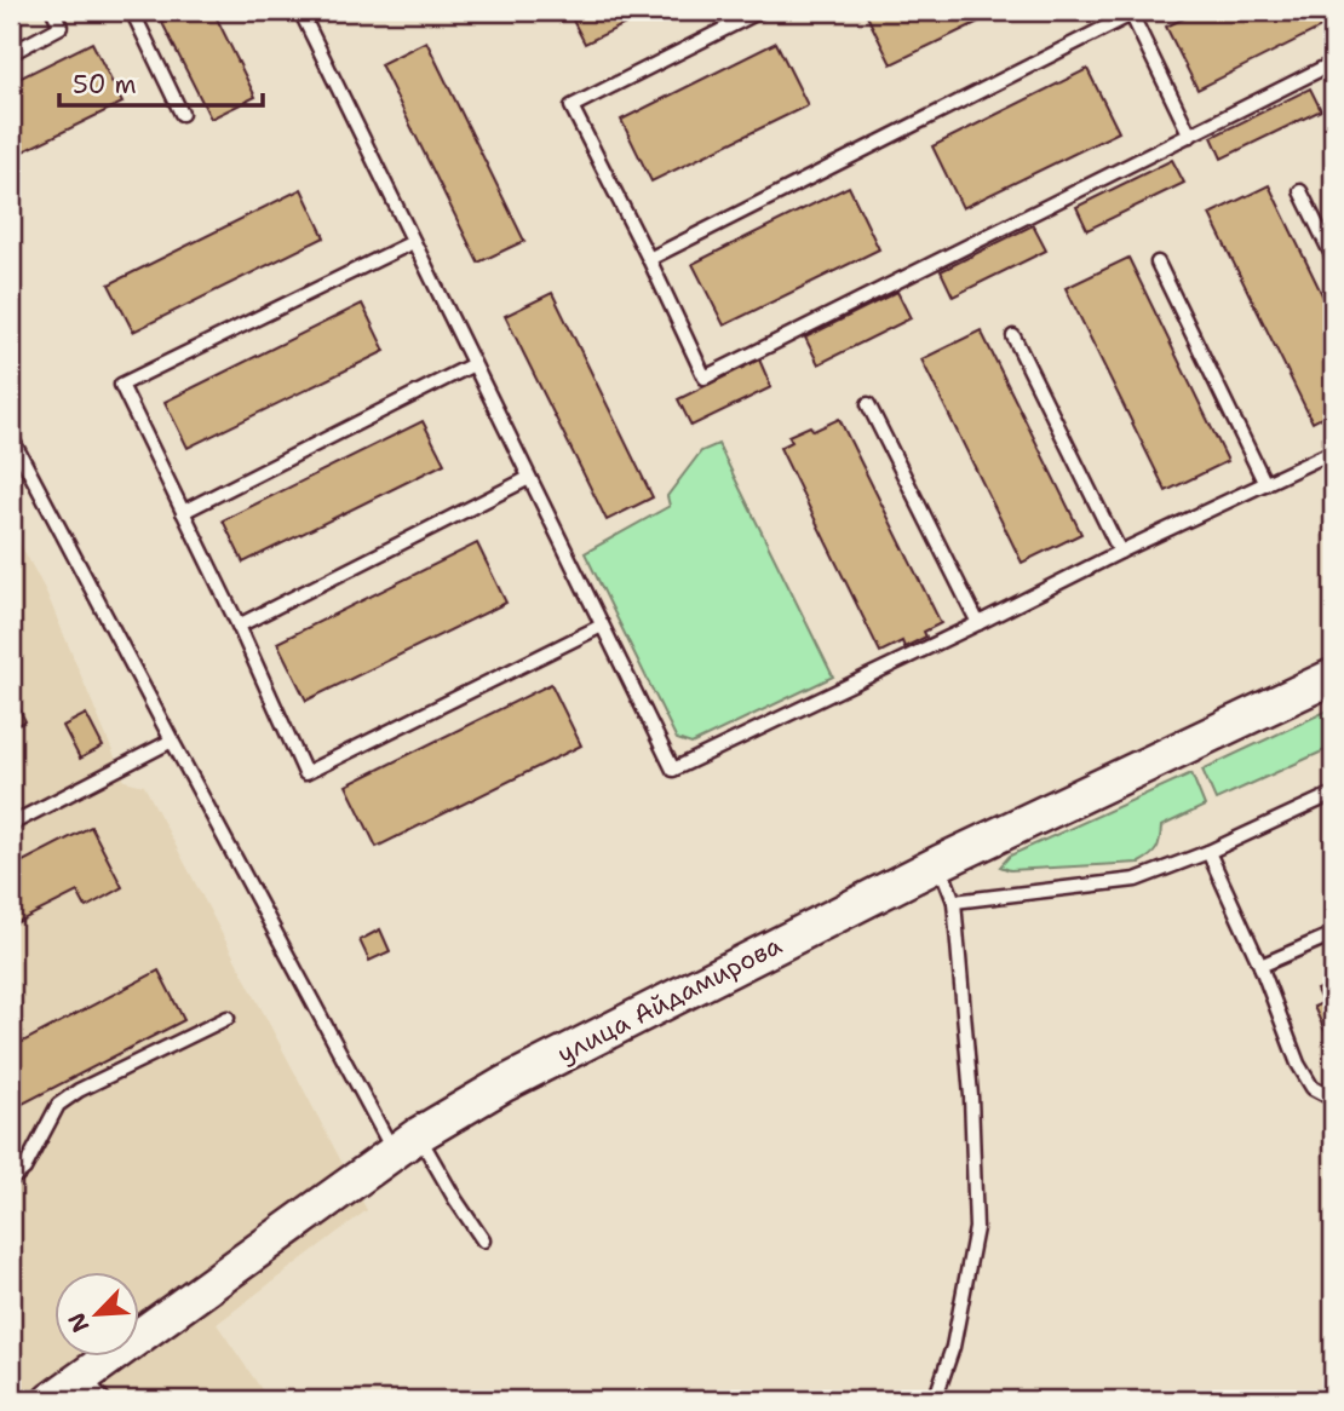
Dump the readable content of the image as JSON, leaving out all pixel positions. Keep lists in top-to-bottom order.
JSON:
{
  "streets": {
    "main road": ["улица Айдамирова"]
  },
  "scale_bar": "50 m",
  "north": "bottom left"
}
